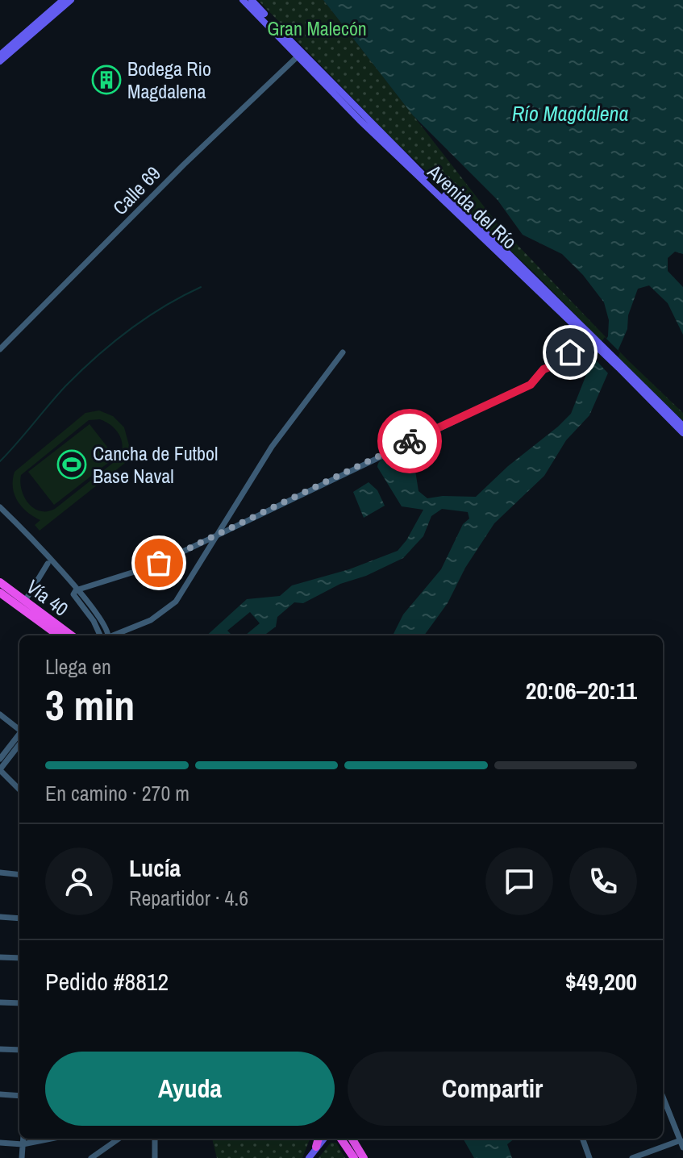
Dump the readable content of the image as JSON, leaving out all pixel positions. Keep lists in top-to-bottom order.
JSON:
{
  "streets": {
    "highway": ["Vía 40"],
    "main road": ["Avenida del Río"],
    "street": ["Calle 69"]
  },
  "crossings": [
    ["Calle 69", "Avenida del Río"]
  ],
  "water": ["Río Magdalena"],
  "parks": ["Gran Malecón"],
  "places": {
    "building": ["Bodega Rio Magdalena"],
    "sports": ["Cancha de Futbol Base Naval"]
  },
  "page": {
    "heading": ["3 min", "Llega en", "20:06–20:11"],
    "panel": [
      "Lucía",
      "Repartidor · 4.6",
      "Pedido #8812",
      "$49,200"
    ],
    "bar": "En camino · 270 m",
    "buttons": ["Ayuda", "Compartir"]
  }
}
